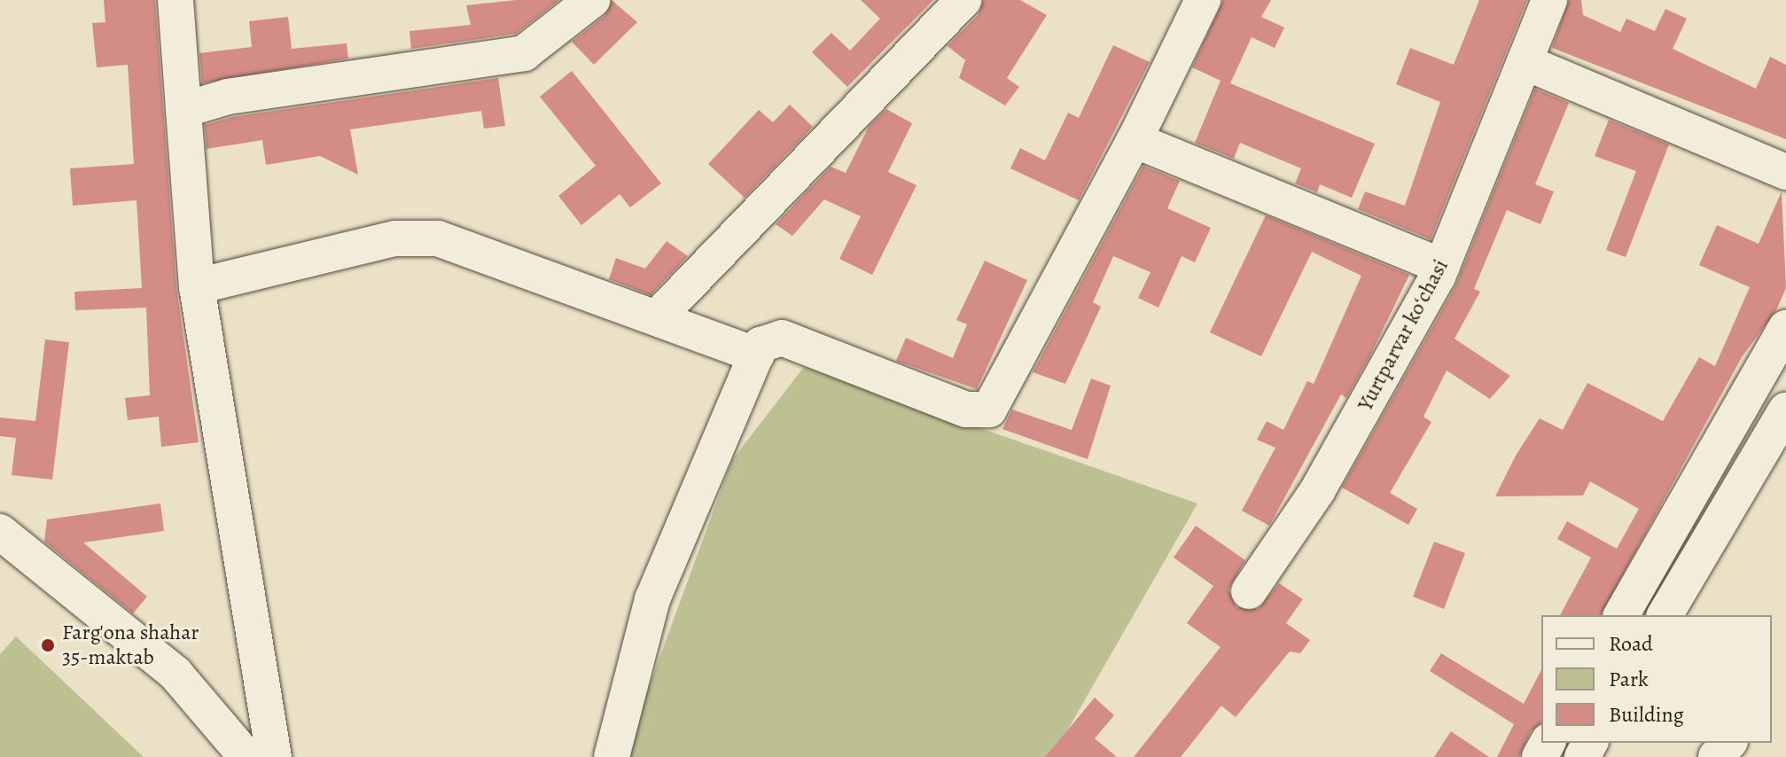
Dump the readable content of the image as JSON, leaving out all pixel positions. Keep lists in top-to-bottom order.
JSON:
{
  "streets": {
    "street": ["Yurtparvar koʻchasi"]
  },
  "places": ["Farg'ona shahar 35-maktab"],
  "legend": ["Road", "Park", "Building"]
}
